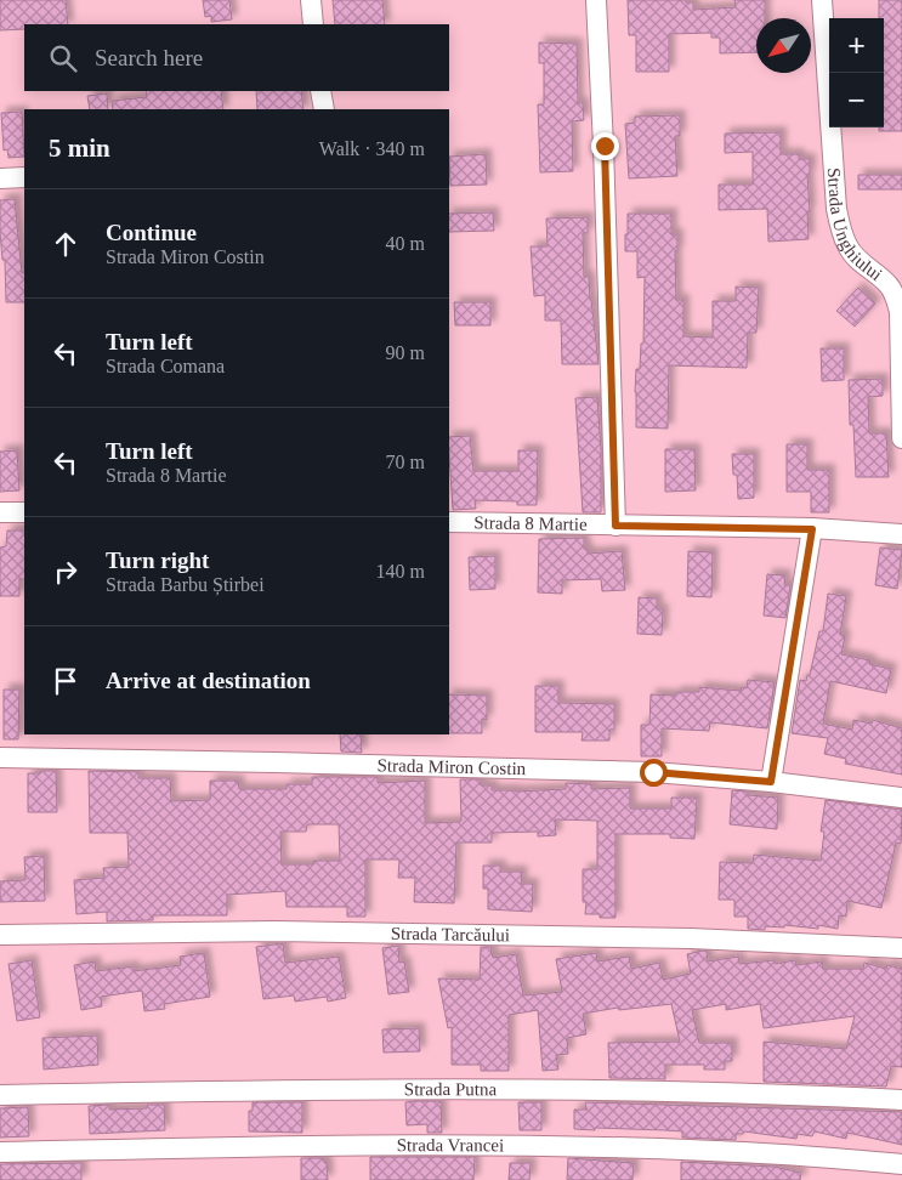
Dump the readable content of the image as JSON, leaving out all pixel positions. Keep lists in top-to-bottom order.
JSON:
{
  "streets": {
    "street": [
      "Strada Unghiului",
      "Strada 8 Martie",
      "Strada Miron Costin",
      "Strada Tarcăului",
      "Strada Putna",
      "Strada Vrancei"
    ]
  },
  "north": "bottom left",
  "page": {
    "map_buttons": ["+", "−"],
    "search": "Search here",
    "heading": ["5 min", "Walk · 340 m"],
    "list": [
      ["Continue", "Strada Miron Costin", "40 m"],
      ["Turn left", "Strada Comana", "90 m"],
      ["Turn left", "Strada 8 Martie", "70 m"],
      ["Turn right", "Strada Barbu Știrbei", "140 m"],
      "Arrive at destination"
    ]
  }
}
